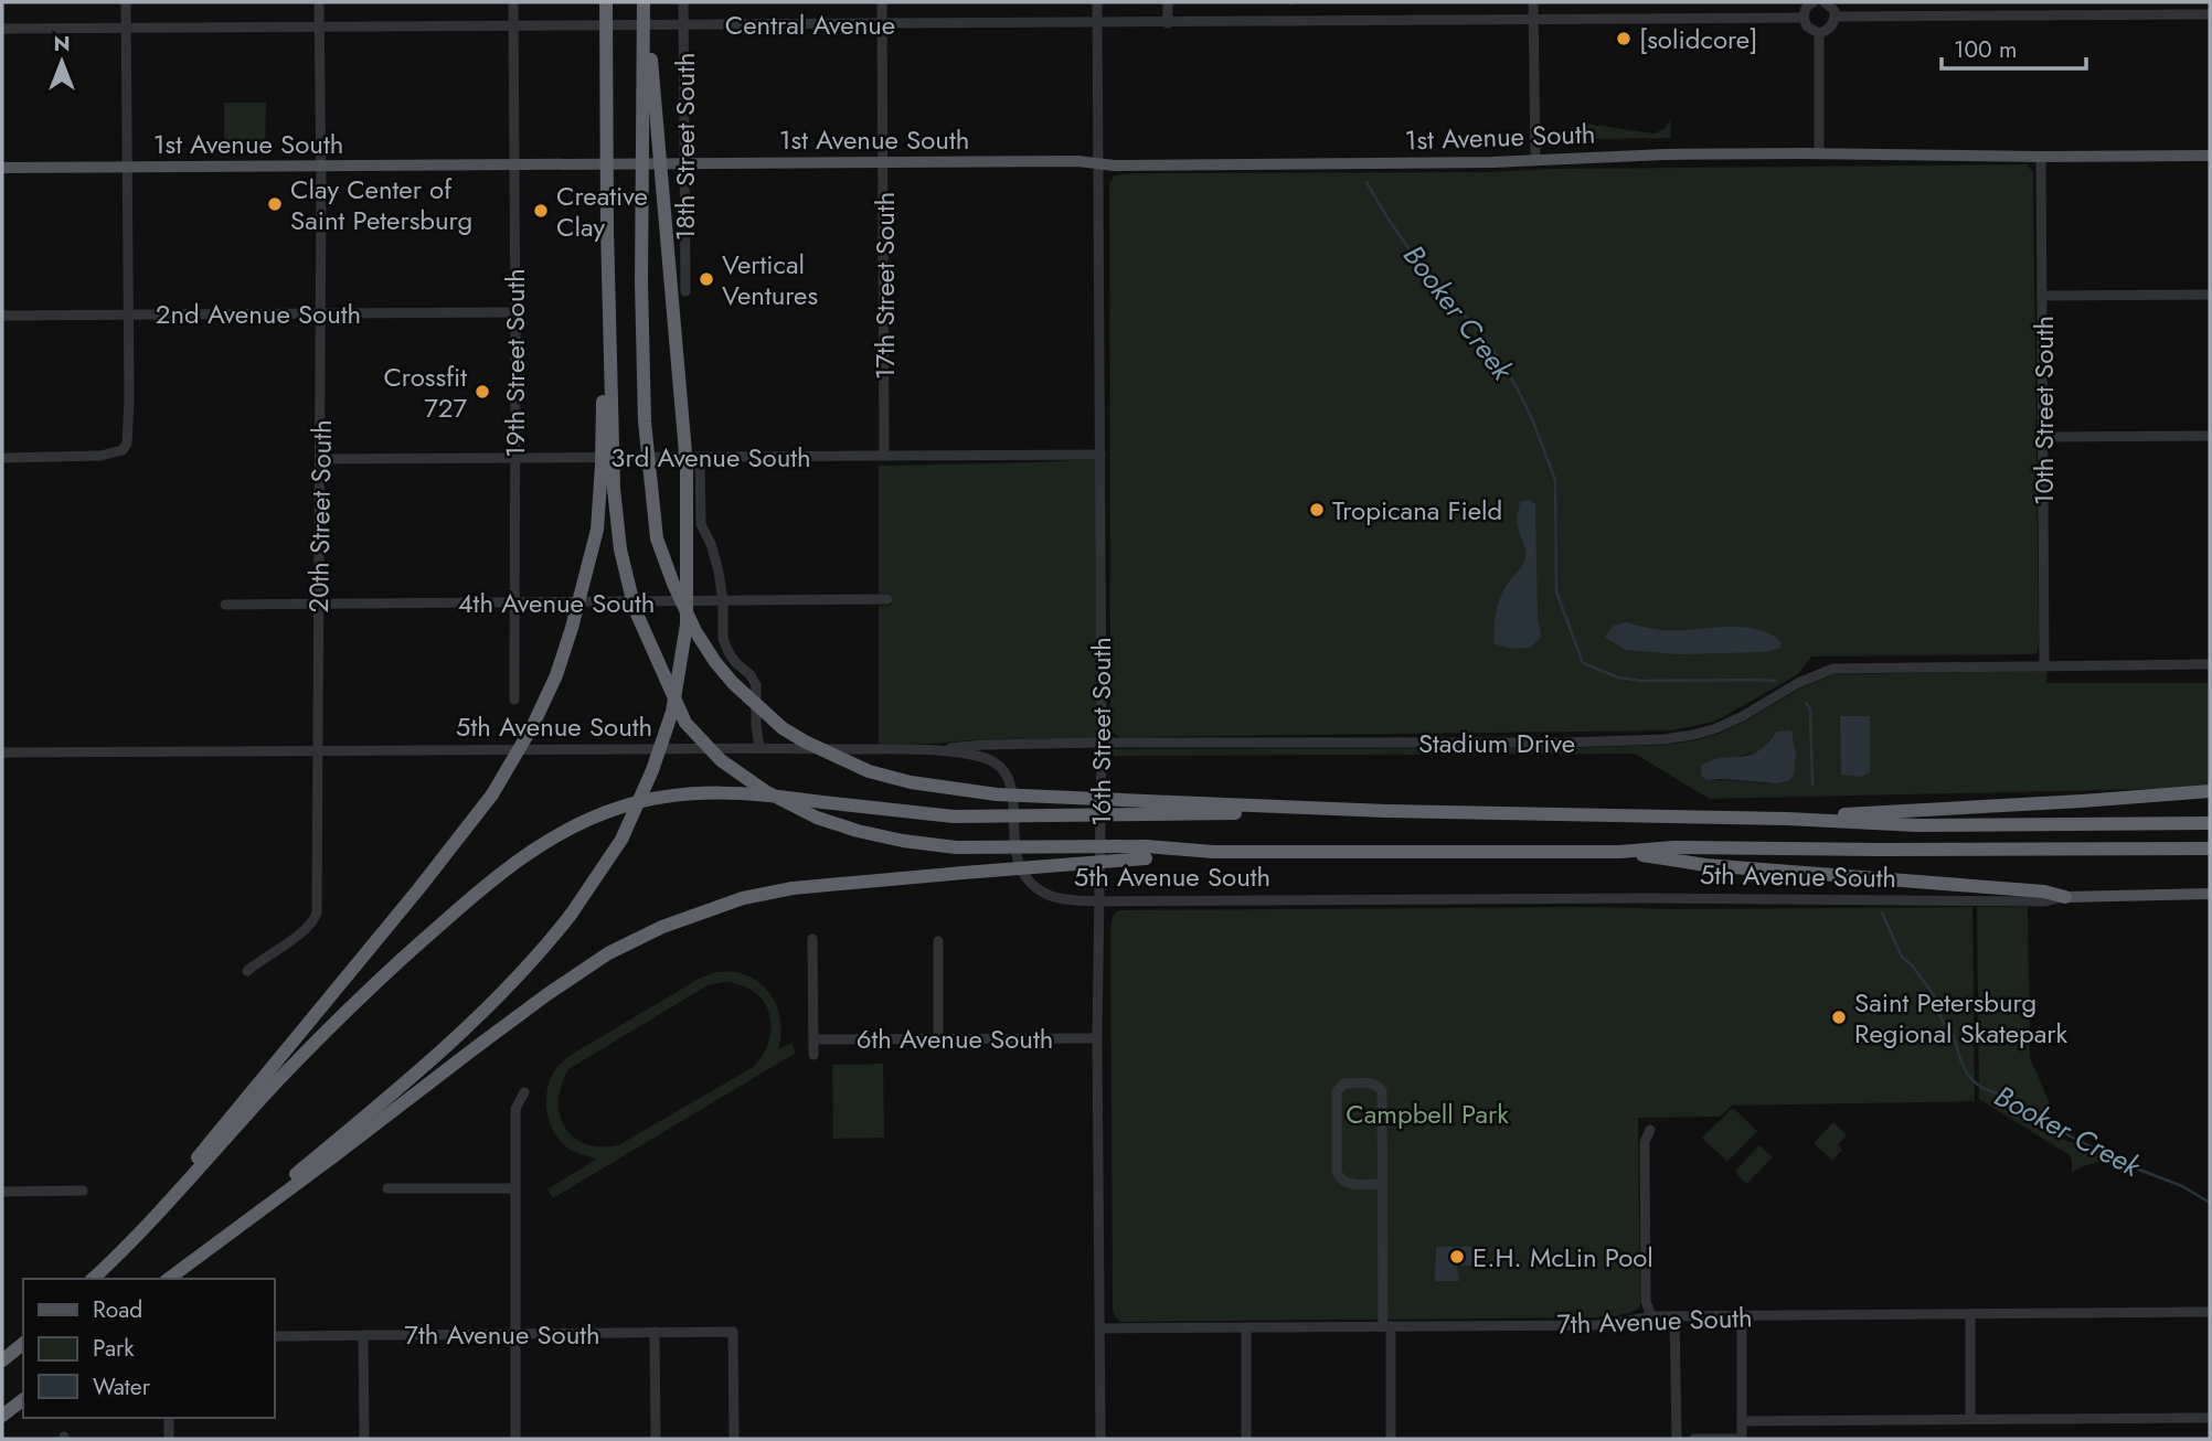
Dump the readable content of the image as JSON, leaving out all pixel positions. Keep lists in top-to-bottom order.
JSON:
{
  "streets": {
    "main road": ["1st Avenue South", "5th Avenue South"],
    "street": [
      "Central Avenue",
      "18th Street South",
      "17th Street South",
      "2nd Avenue South",
      "19th Street South",
      "10th Street South",
      "3rd Avenue South",
      "20th Street South",
      "4th Avenue South",
      "16th Street South",
      "Stadium Drive",
      "6th Avenue South",
      "7th Avenue South"
    ]
  },
  "crossings": [
    ["Central Avenue", "18th Street South"],
    ["Central Avenue", "17th Street South"],
    ["Central Avenue", "19th Street South"],
    ["Central Avenue", "20th Street South"],
    ["Central Avenue", "16th Street South"],
    ["1st Avenue South", "18th Street South"],
    ["1st Avenue South", "17th Street South"],
    ["1st Avenue South", "19th Street South"],
    ["1st Avenue South", "10th Street South"],
    ["1st Avenue South", "20th Street South"],
    ["1st Avenue South", "16th Street South"],
    ["17th Street South", "3rd Avenue South"],
    ["2nd Avenue South", "19th Street South"],
    ["2nd Avenue South", "20th Street South"],
    ["19th Street South", "3rd Avenue South"],
    ["19th Street South", "4th Avenue South"],
    ["10th Street South", "Stadium Drive"],
    ["3rd Avenue South", "20th Street South"],
    ["3rd Avenue South", "16th Street South"],
    ["20th Street South", "4th Avenue South"],
    ["20th Street South", "5th Avenue South"],
    ["5th Avenue South", "16th Street South"],
    ["5th Avenue South", "Stadium Drive"],
    ["16th Street South", "Stadium Drive"],
    ["16th Street South", "6th Avenue South"],
    ["16th Street South", "7th Avenue South"]
  ],
  "water": ["Booker Creek"],
  "parks": ["Campbell Park"],
  "places": [
    "[solidcore]",
    "Clay Center of Saint Petersburg",
    "Creative Clay",
    "Vertical Ventures",
    "Crossfit 727",
    "Tropicana Field",
    "Saint Petersburg Regional Skatepark",
    "E.H. McLin Pool"
  ],
  "legend": ["Road", "Park", "Water"],
  "scale_bar": "100 m",
  "north": "top"
}
